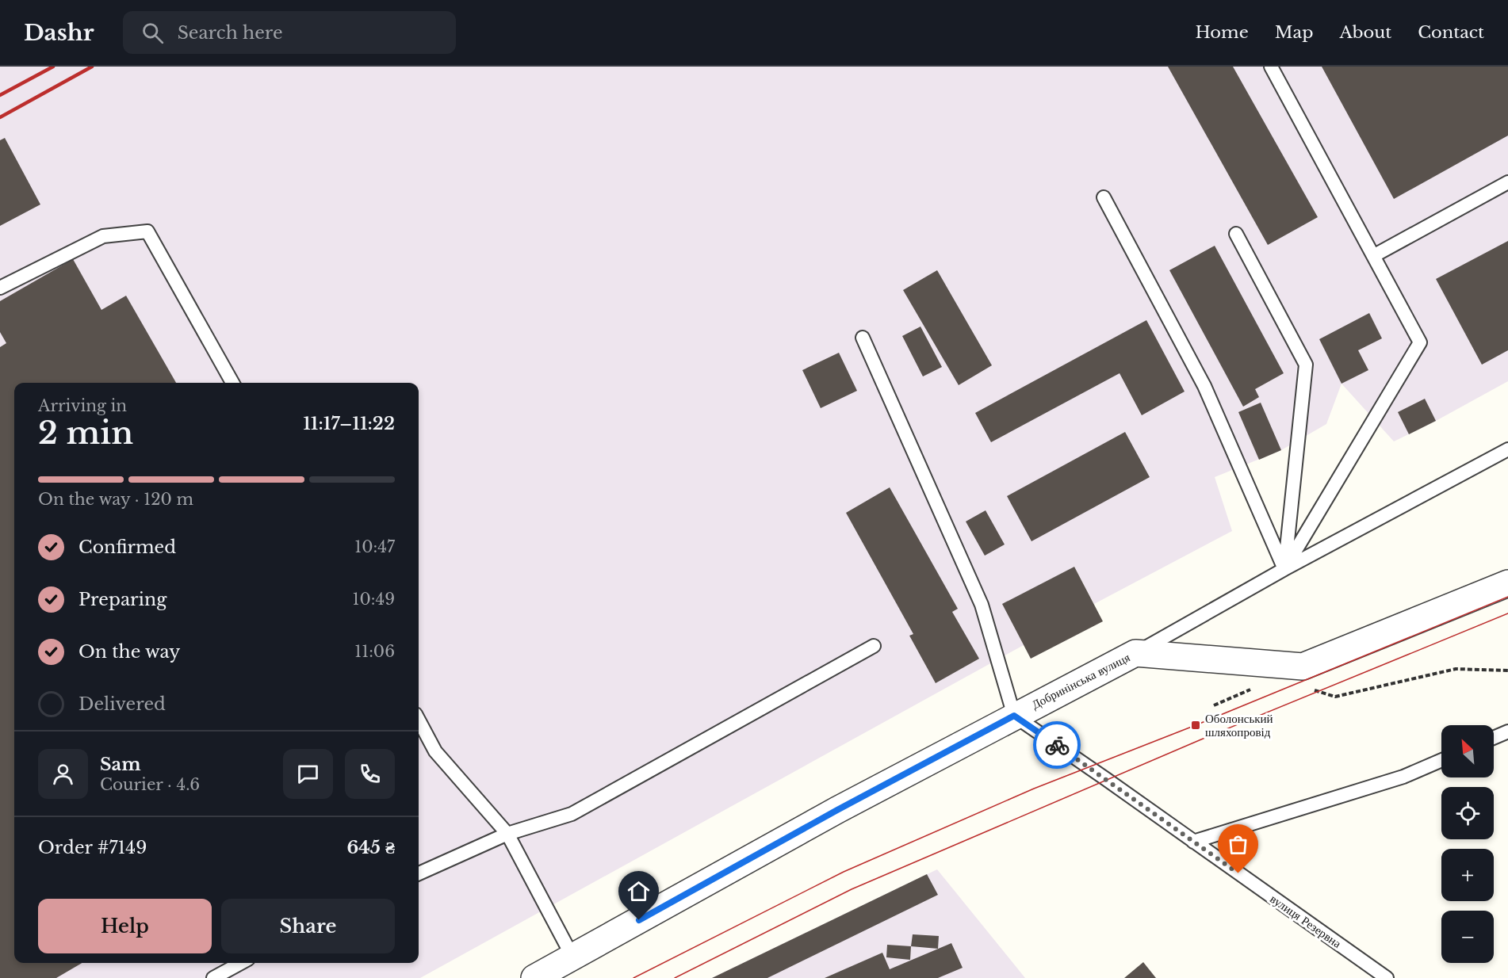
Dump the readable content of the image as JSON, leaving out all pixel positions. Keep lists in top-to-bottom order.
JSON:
{
  "streets": {
    "street": ["Добринінська вулиця"],
    "lane": ["вулиця Резервна"]
  },
  "crossings": [
    ["Добринінська вулиця", "вулиця Резервна"]
  ],
  "places": {
    "transit": ["Оболонський шляхопровід"]
  },
  "north": "top left",
  "page": {
    "header": "Dashr",
    "search": "Search here",
    "nav": [
      "Home",
      "Map",
      "About",
      "Contact"
    ],
    "heading": ["2 min", "Arriving in", "11:17–11:22"],
    "panel": [
      "Sam",
      "Courier · 4.6",
      "Order #7149",
      "645 ₴"
    ],
    "bar": "On the way · 120 m",
    "list": [
      ["Confirmed", "10:47"],
      ["Preparing", "10:49"],
      ["On the way", "11:06"],
      "Delivered"
    ],
    "map_buttons": ["+", "−"],
    "buttons": ["Help", "Share"]
  }
}
